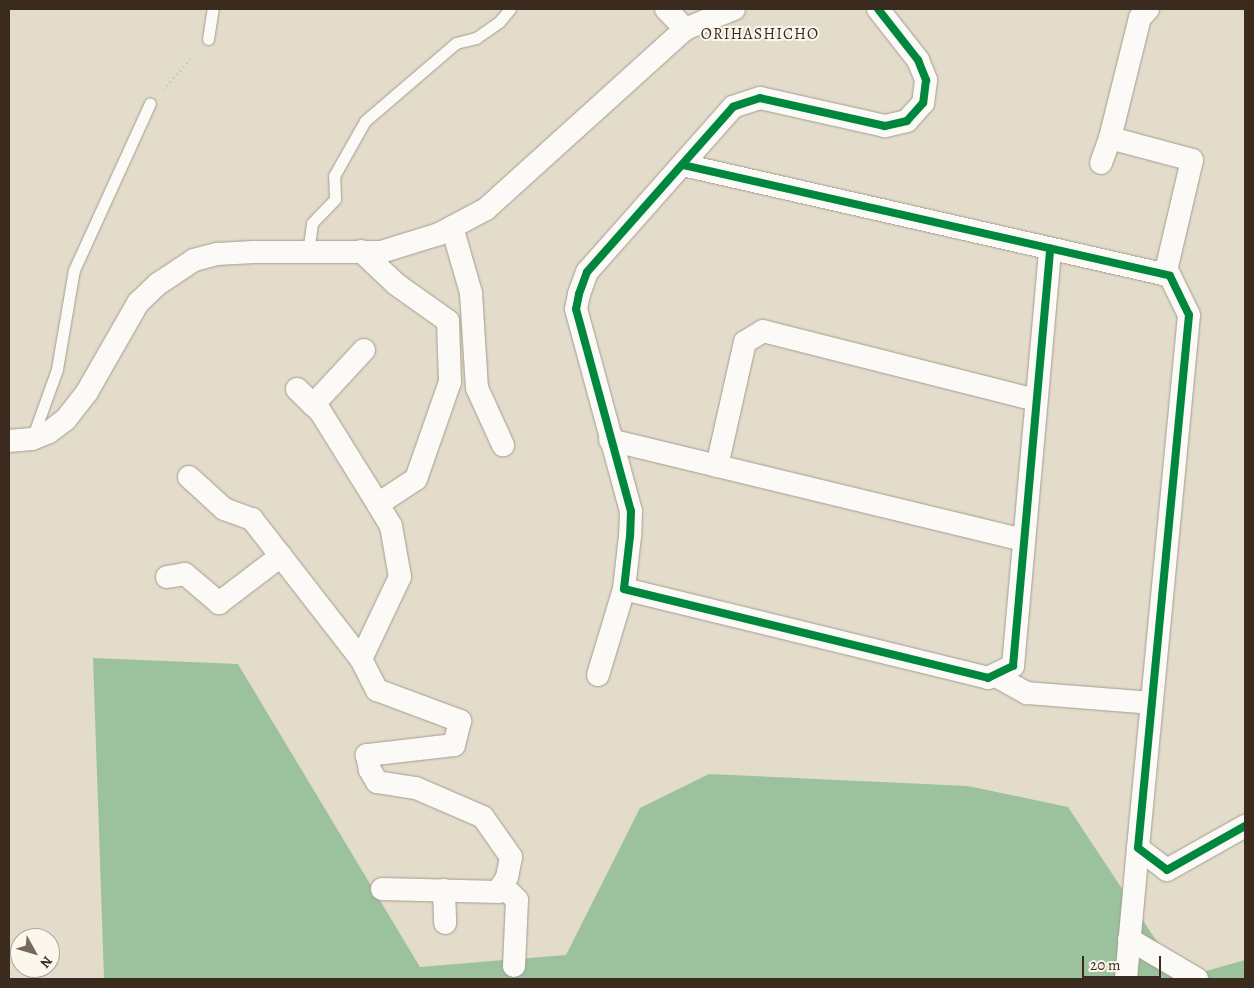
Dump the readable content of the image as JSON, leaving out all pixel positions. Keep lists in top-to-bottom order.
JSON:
{
  "districts": ["ORIHASHICHO"],
  "scale_bar": "20 m",
  "north": "bottom right"
}
